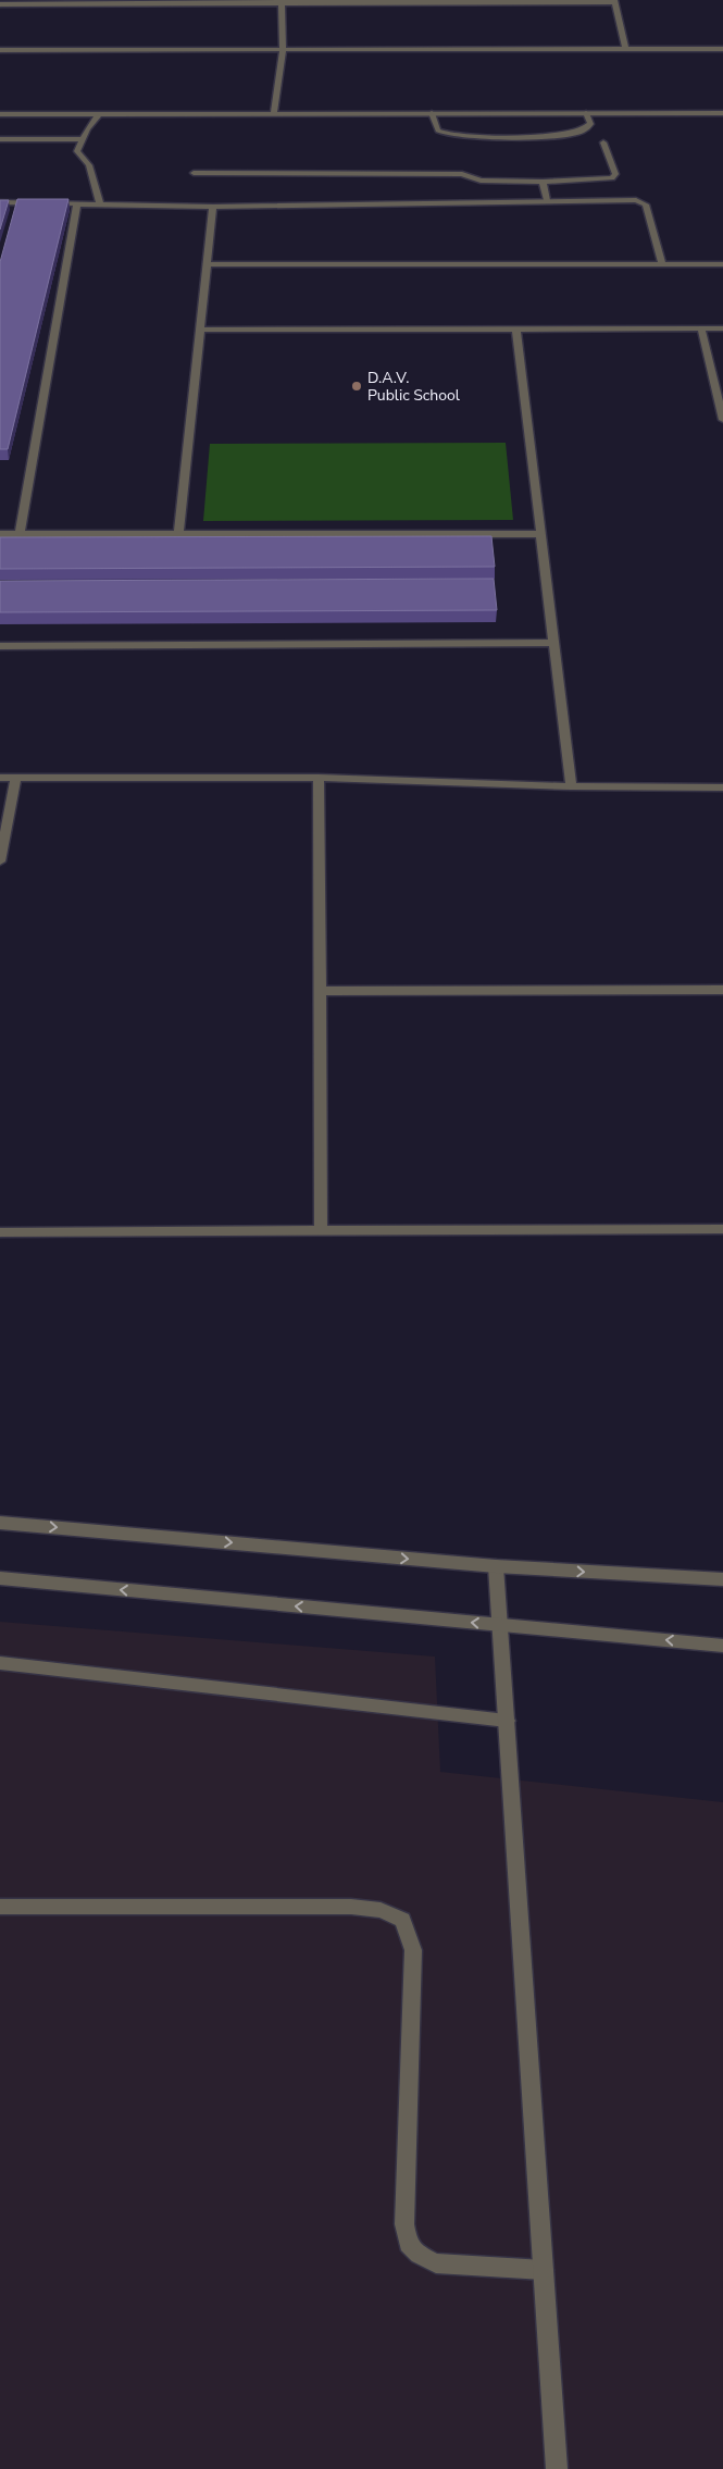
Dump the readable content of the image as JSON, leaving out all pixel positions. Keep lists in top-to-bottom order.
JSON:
{
  "places": ["D.A.V. Public School"]
}
